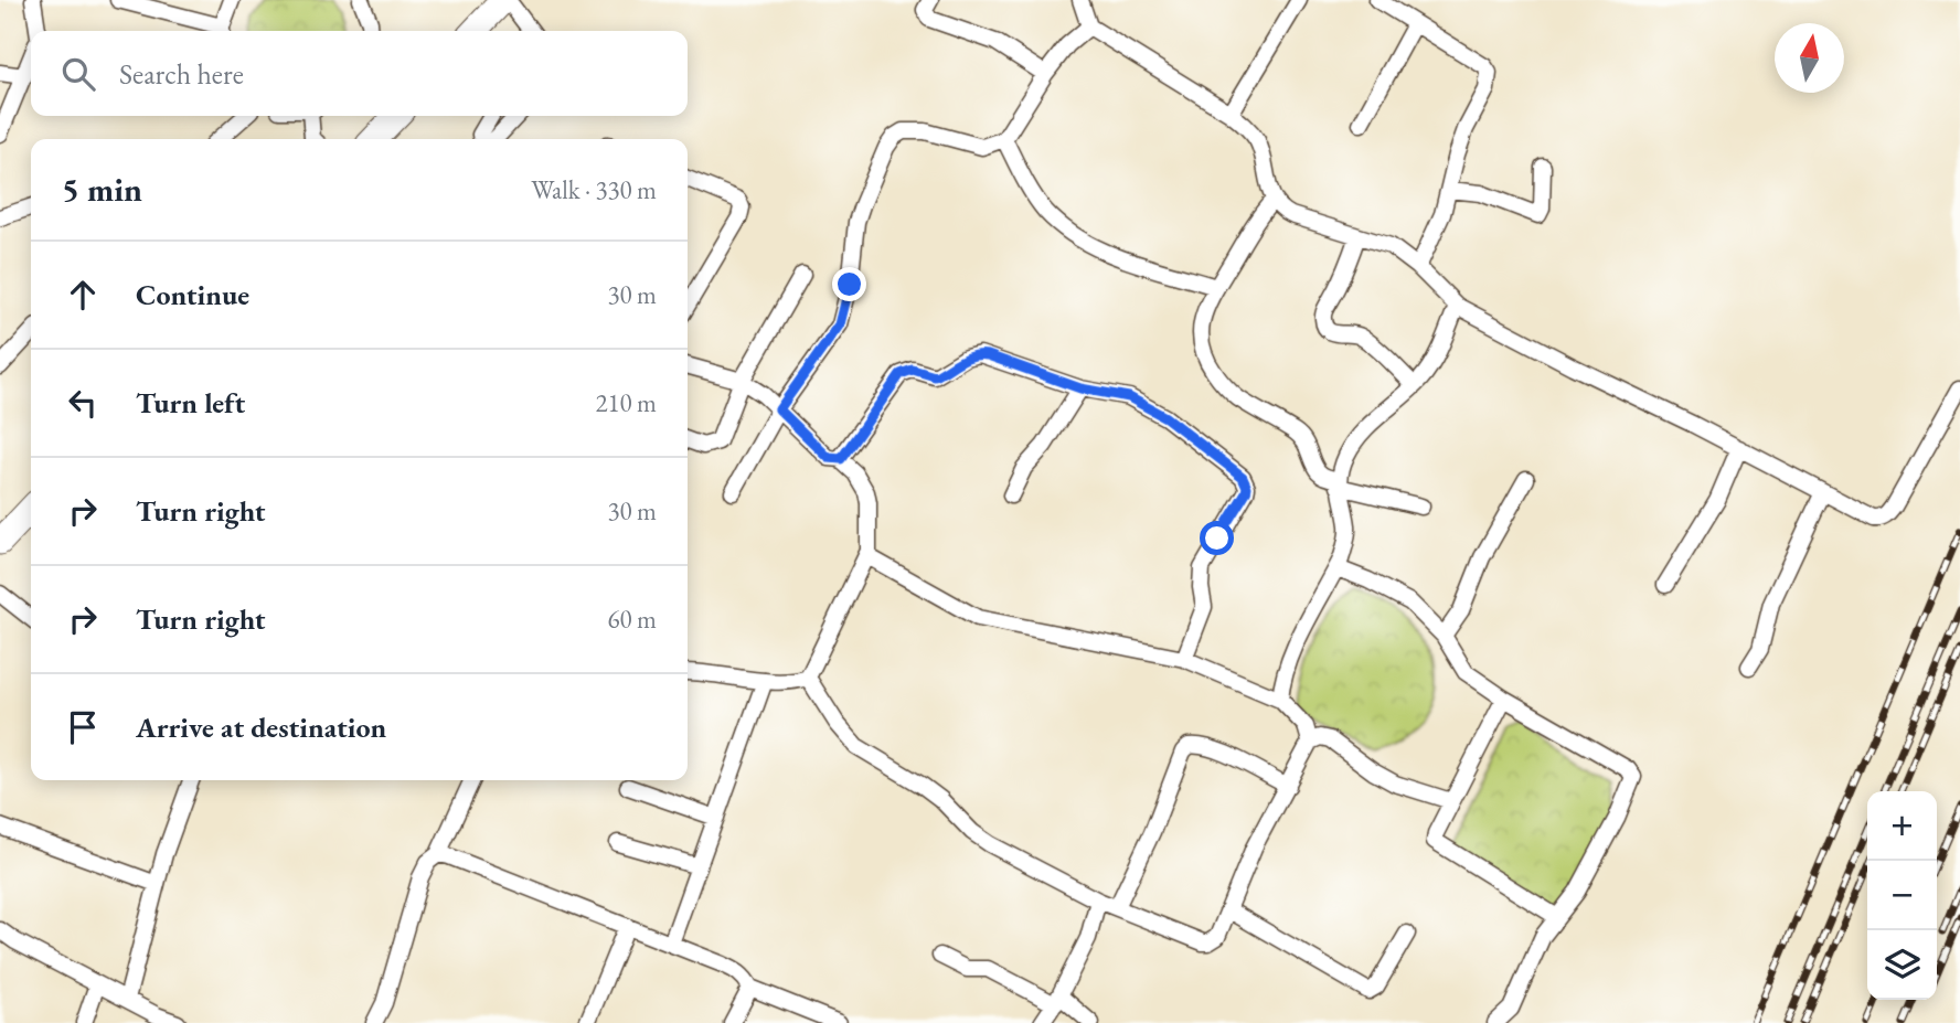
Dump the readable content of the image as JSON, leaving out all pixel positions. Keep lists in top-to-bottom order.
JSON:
{
  "north": "top",
  "page": {
    "search": "Search here",
    "heading": ["5 min", "Walk · 330 m"],
    "list": [
      ["Continue", "30 m"],
      ["Turn left", "210 m"],
      ["Turn right", "30 m"],
      ["Turn right", "60 m"],
      "Arrive at destination"
    ],
    "map_buttons": ["+", "−"]
  }
}
